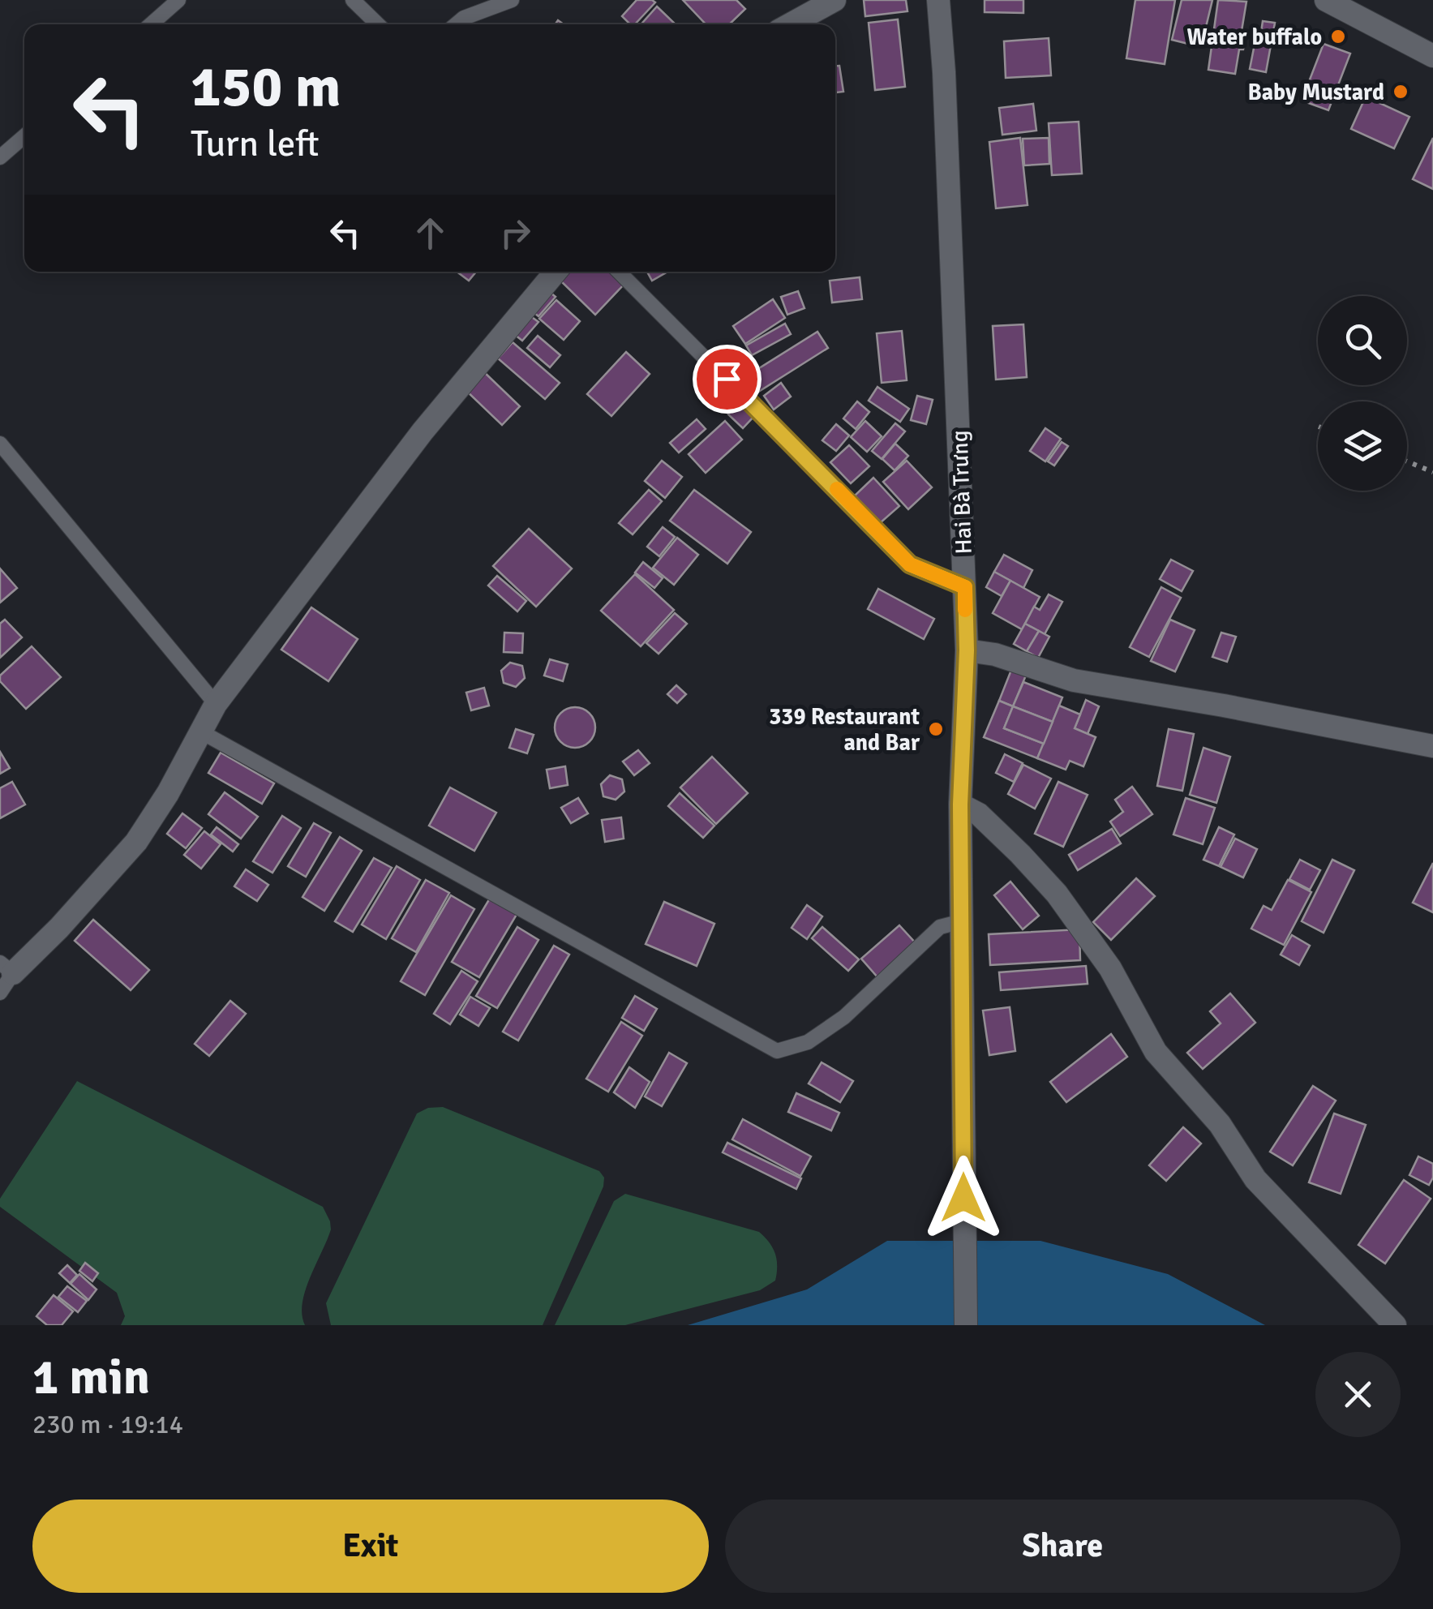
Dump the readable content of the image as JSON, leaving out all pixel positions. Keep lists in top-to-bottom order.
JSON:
{
  "streets": {
    "street": ["Hai Bà Trưng"]
  },
  "places": ["Water buffalo", "Baby Mustard", "339 Restaurant and Bar"],
  "page": {
    "turn": ["150 m", "Turn left"],
    "heading": ["1 min", "230 m · 19:14"],
    "buttons": ["Exit", "Share"]
  }
}
